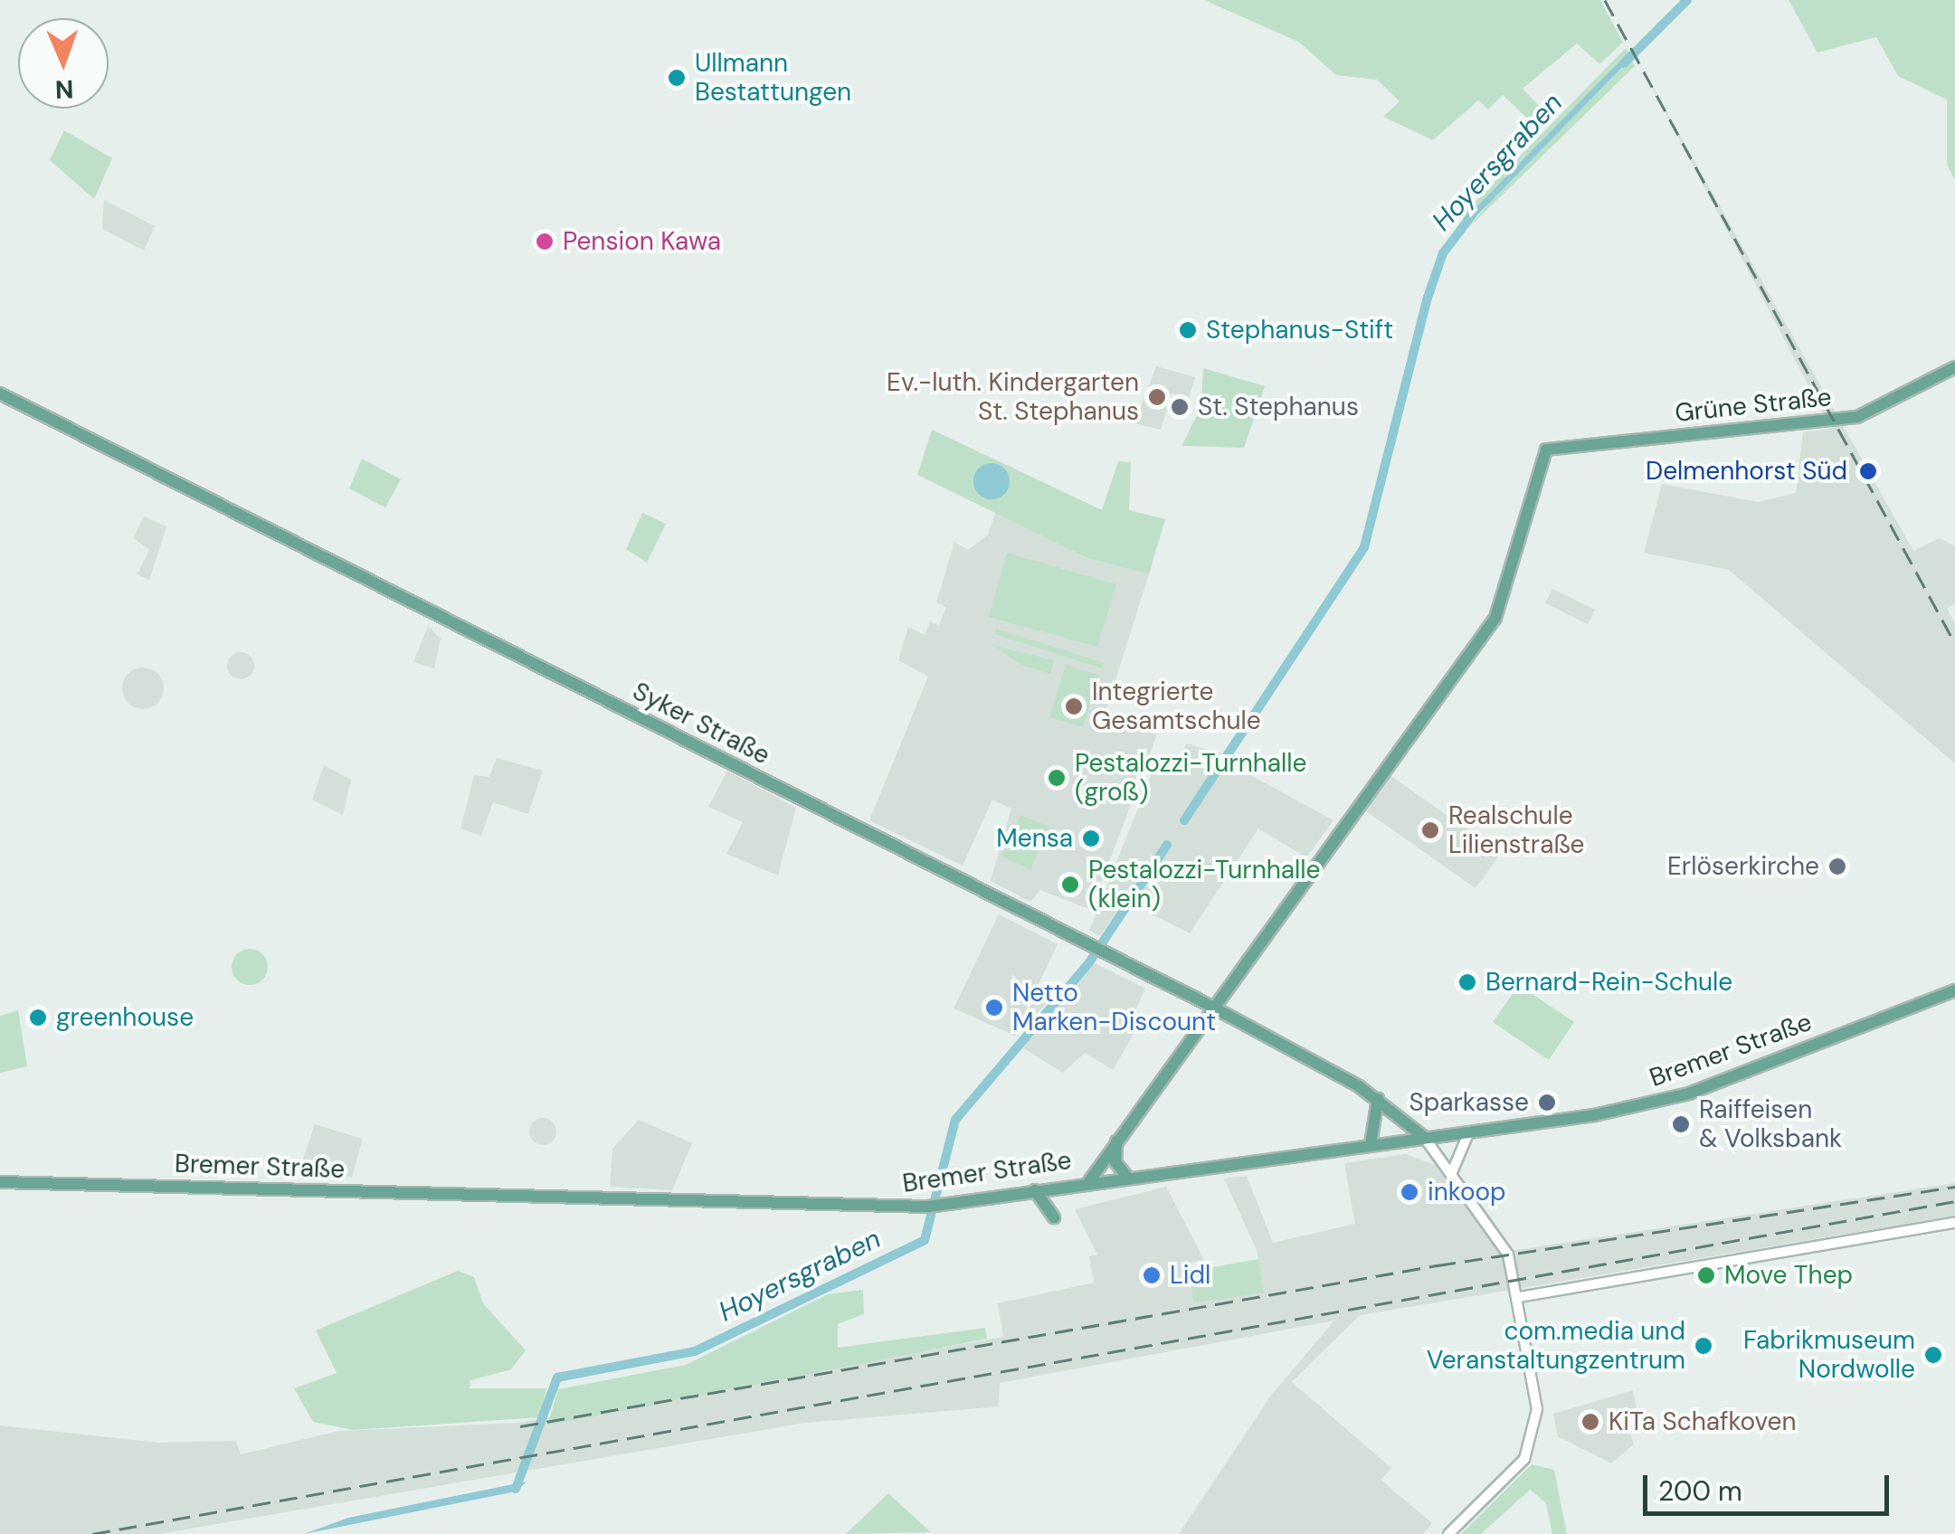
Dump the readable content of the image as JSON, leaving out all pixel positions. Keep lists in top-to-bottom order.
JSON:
{
  "streets": {
    "main road": ["Grüne Straße", "Syker Straße", "Bremer Straße"]
  },
  "crossings": [
    ["Grüne Straße", "Syker Straße"],
    ["Syker Straße", "Bremer Straße"]
  ],
  "water": ["Hoyersgraben"],
  "places": [
    "Ullmann Bestattungen",
    "Pension Kawa",
    "Stephanus-Stift",
    "Ev.-luth. Kindergarten St. Stephanus",
    "St. Stephanus",
    "Delmenhorst Süd",
    "Integrierte Gesamtschule",
    "Pestalozzi-Turnhalle (groß)",
    "Realschule Lilienstraße",
    "Mensa",
    "Erlöserkirche",
    "Pestalozzi-Turnhalle (klein)",
    "Bernard-Rein-Schule",
    "Netto Marken-Discount",
    "greenhouse",
    "Sparkasse",
    "Raiffeisen & Volksbank",
    "inkoop",
    "Lidl",
    "Move Thep",
    "com.media und Veranstaltungzentrum",
    "Fabrikmuseum Nordwolle",
    "KiTa Schafkoven"
  ],
  "scale_bar": "200 m",
  "north": "bottom"
}
